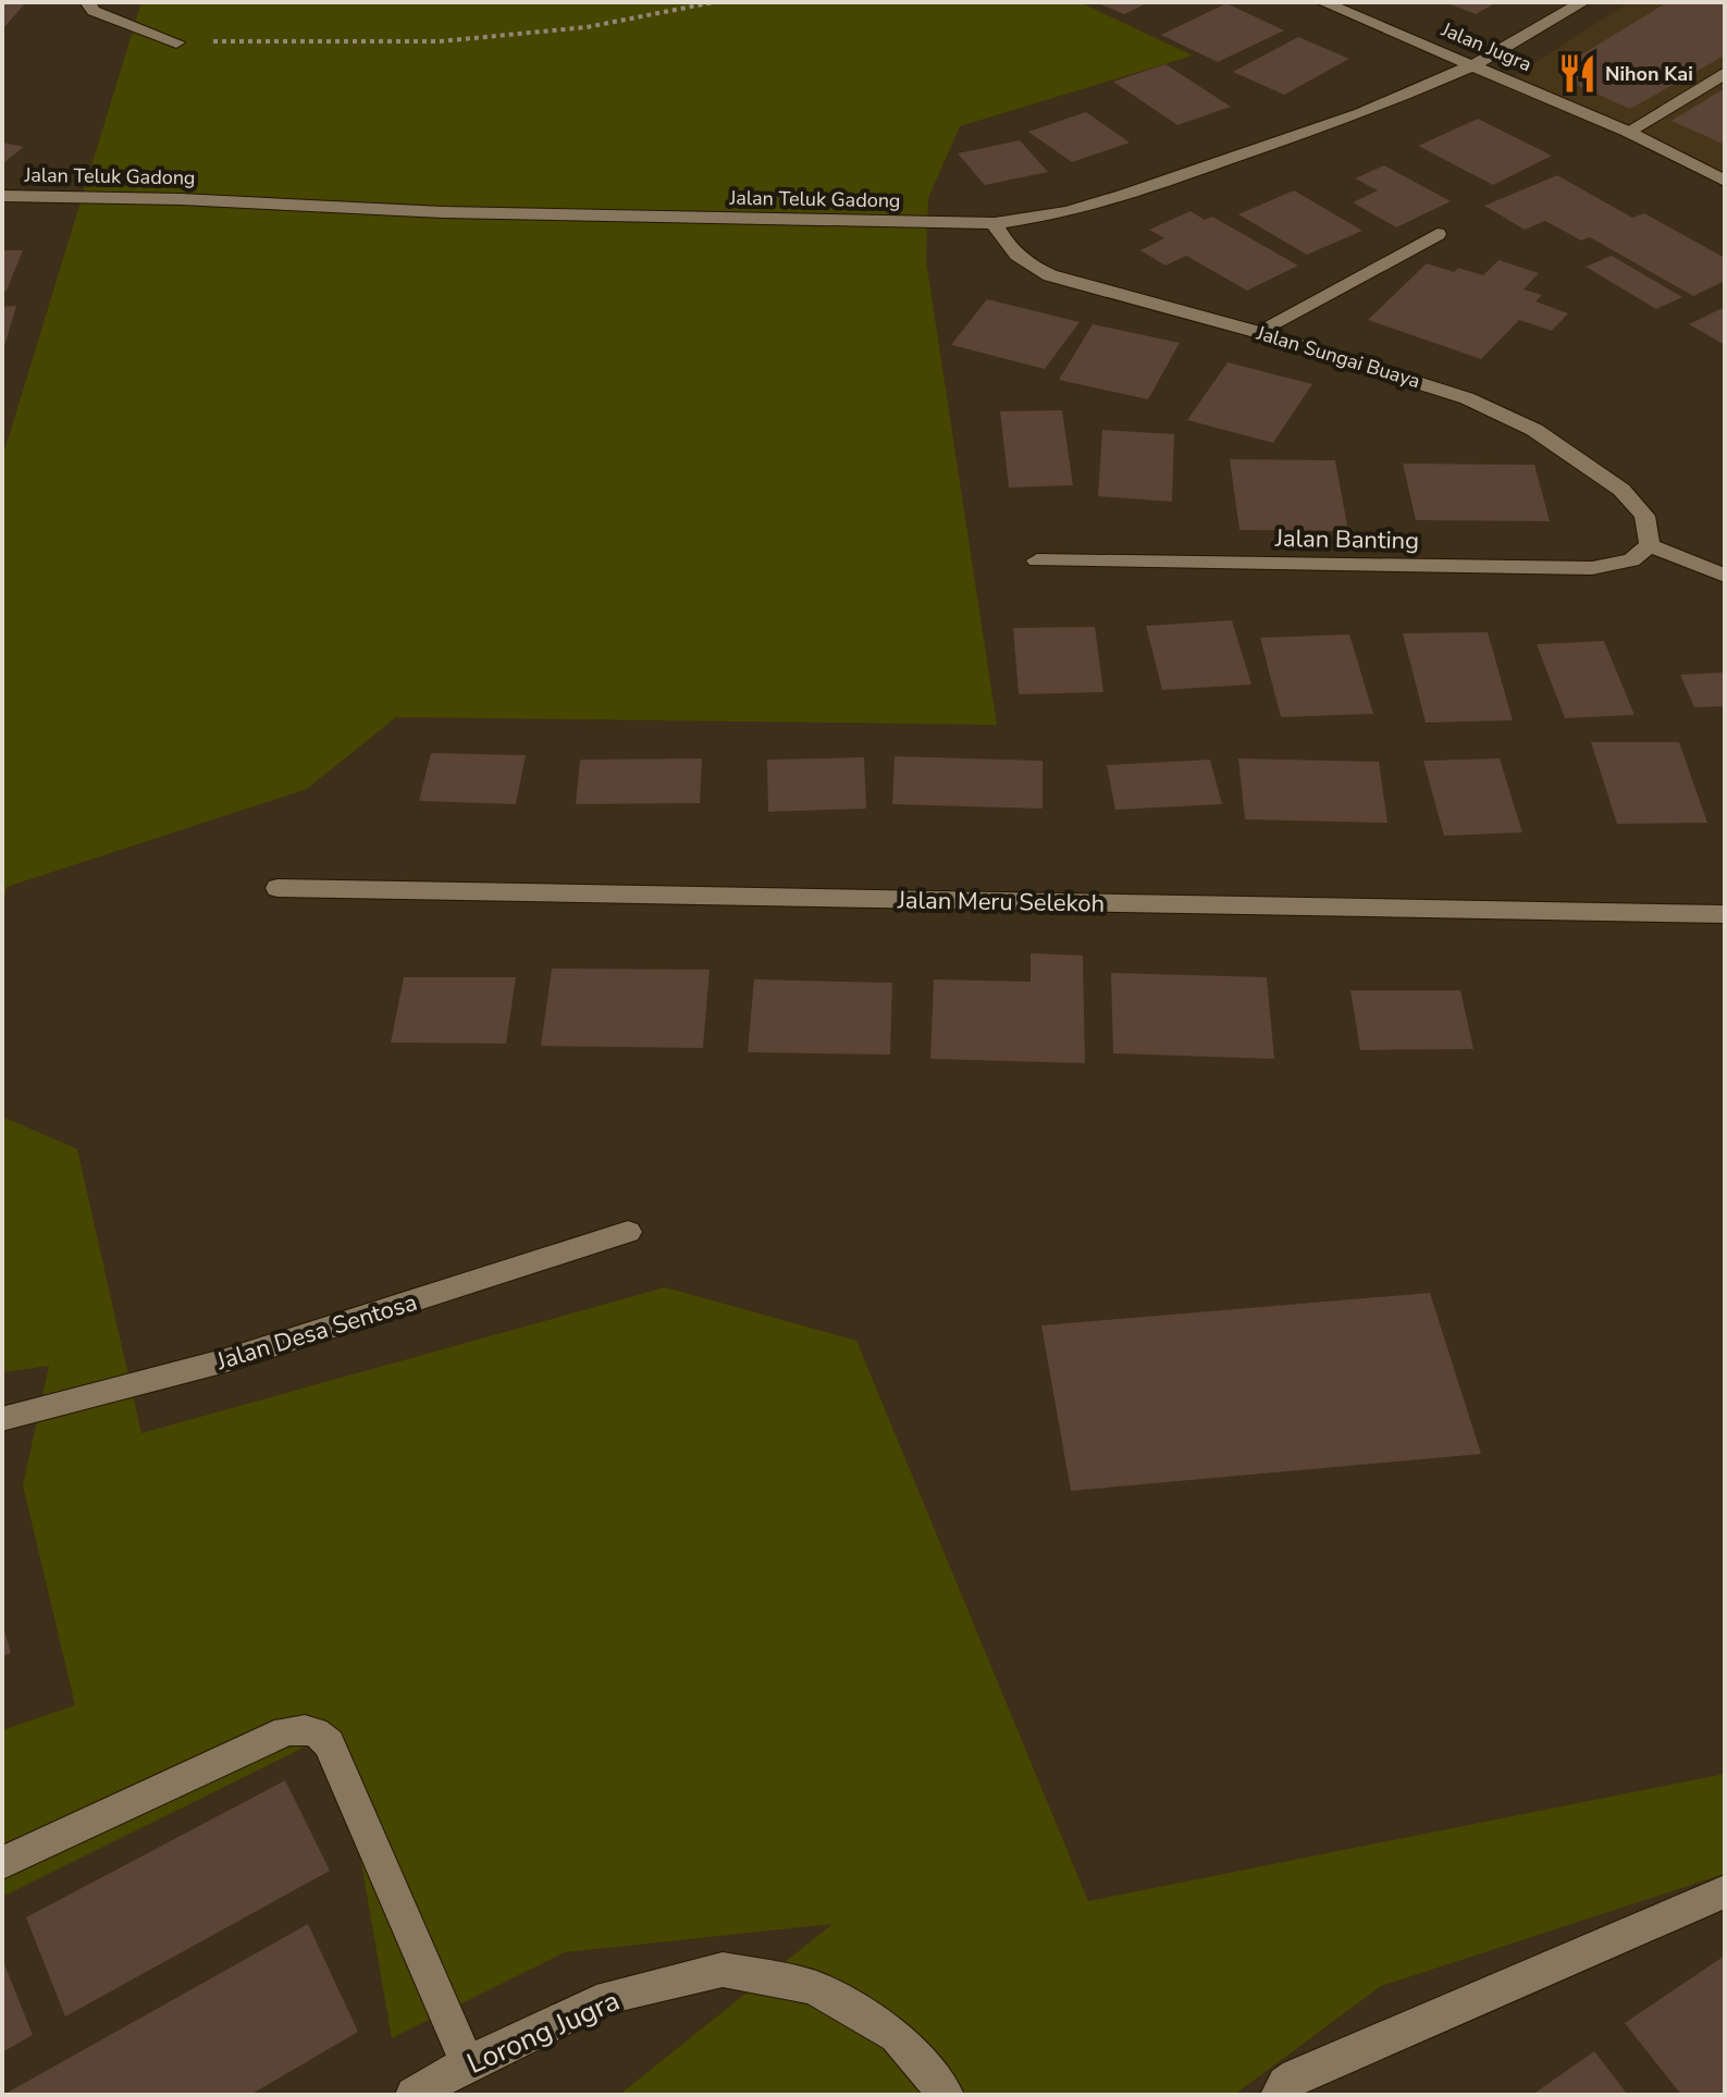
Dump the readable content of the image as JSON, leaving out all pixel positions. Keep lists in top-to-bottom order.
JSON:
{
  "streets": {
    "street": [
      "Jalan Jugra",
      "Jalan Teluk Gadong",
      "Jalan Sungai Buaya",
      "Jalan Banting",
      "Jalan Meru Selekoh",
      "Jalan Desa Sentosa",
      "Lorong Jugra"
    ]
  },
  "crossings": [
    ["Jalan Jugra", "Jalan Teluk Gadong"],
    ["Jalan Teluk Gadong", "Jalan Sungai Buaya"],
    ["Jalan Sungai Buaya", "Jalan Banting"]
  ],
  "places": {
    "restaurant": ["Nihon Kai"]
  }
}
